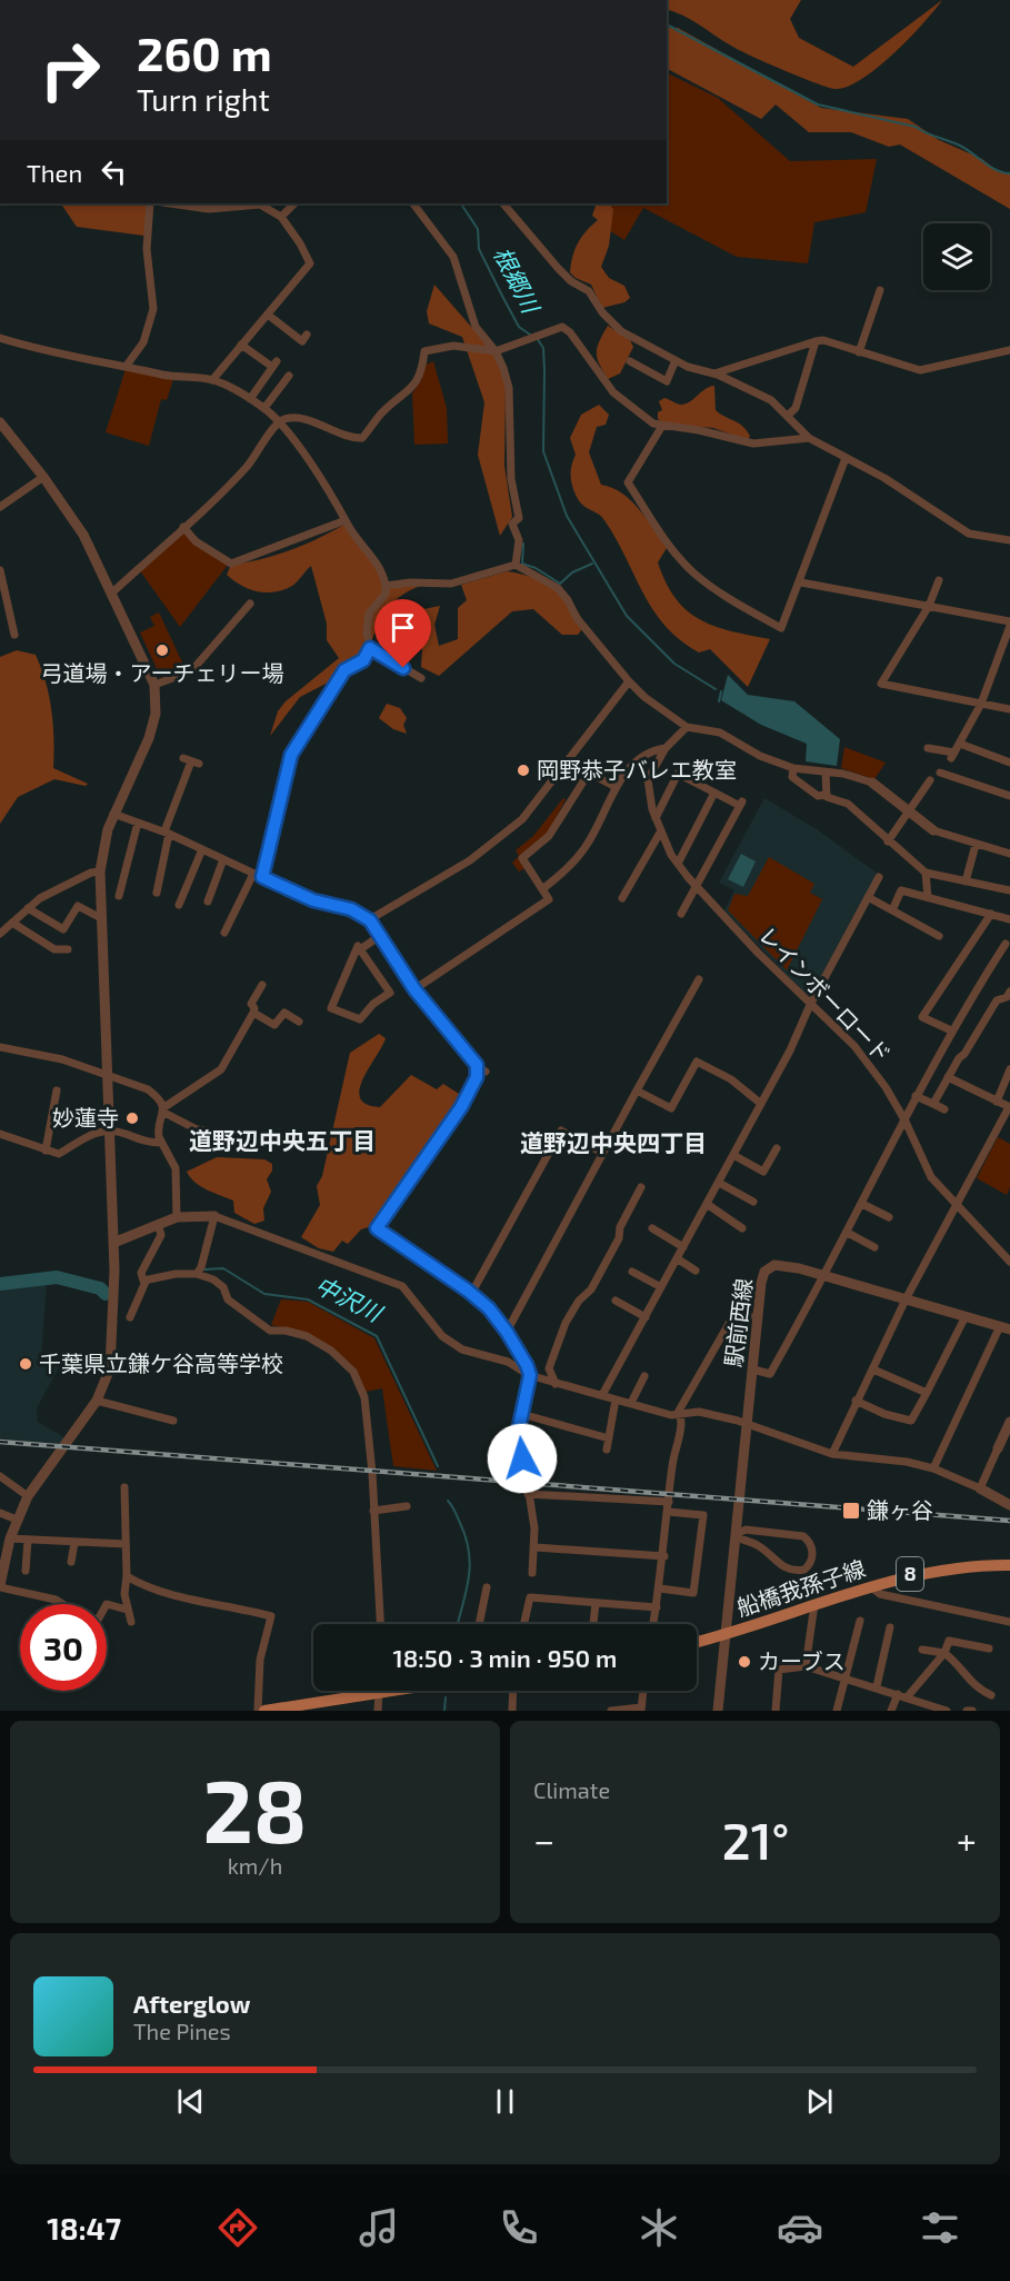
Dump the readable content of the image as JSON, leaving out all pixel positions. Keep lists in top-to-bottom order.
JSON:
{
  "streets": {
    "main road": ["8", "船橋我孫子線"],
    "street": ["レインボーロード", "駅前西線"]
  },
  "crossings": [
    ["駅前西線", "船橋我孫子線"]
  ],
  "districts": ["道野辺中央五丁目", "道野辺中央四丁目"],
  "water": ["根郷川", "中沢川"],
  "places": {
    "other": [
      "弓道場・アーチェリー場",
      "岡野恭子バレエ教室",
      "妙蓮寺",
      "千葉県立鎌ケ谷高等学校",
      "カーブス"
    ],
    "transit": ["鎌ヶ谷"]
  },
  "page": {
    "turn": ["260 m", "Turn right"],
    "then": "Then",
    "limit": "30",
    "trip": "18:50 · 3 min · 950 m",
    "tile": [
      ["28", "km/h"],
      "Climate"
    ],
    "heat": ["−", "21°", "+"],
    "song": ["Afterglow", "The Pines"],
    "tabs": "18:47"
  }
}
